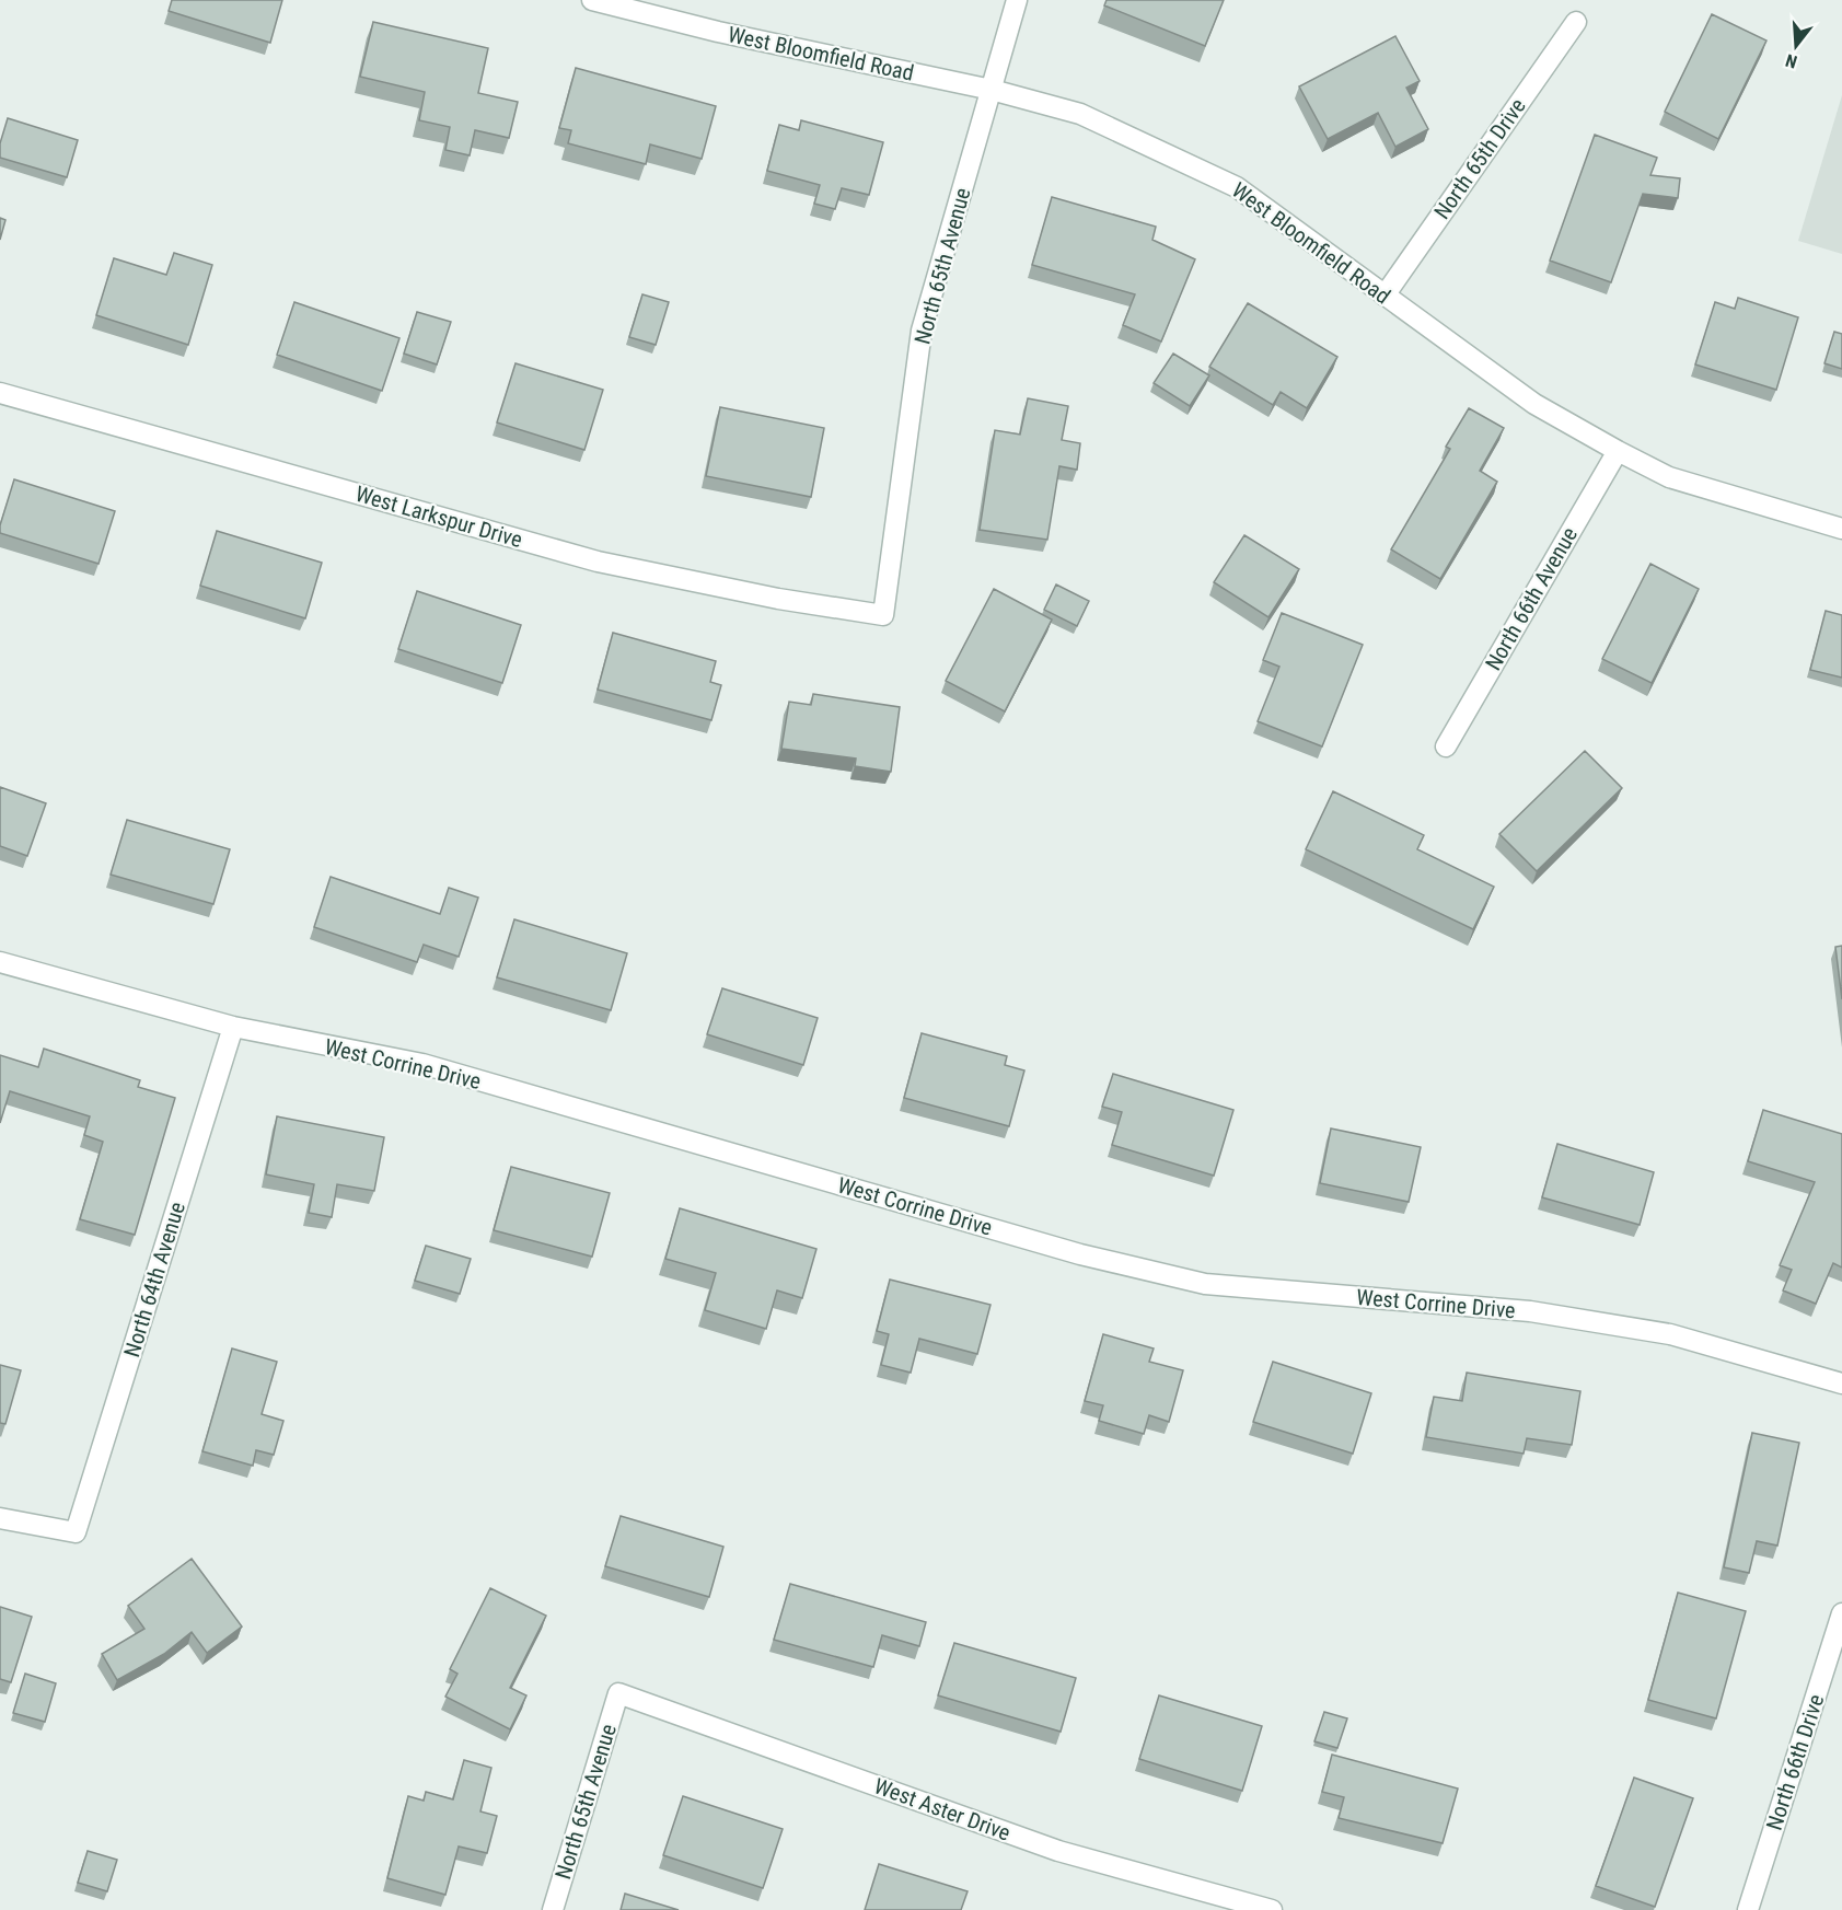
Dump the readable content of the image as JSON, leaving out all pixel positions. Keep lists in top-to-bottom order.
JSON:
{
  "streets": {
    "street": [
      "West Bloomfield Road",
      "North 65th Drive",
      "North 65th Avenue",
      "West Larkspur Drive",
      "North 66th Avenue",
      "West Corrine Drive",
      "North 64th Avenue",
      "North 66th Drive",
      "West Aster Drive"
    ]
  },
  "crossings": [
    ["West Bloomfield Road", "North 65th Drive"],
    ["West Bloomfield Road", "North 65th Avenue"],
    ["West Bloomfield Road", "North 66th Avenue"],
    ["North 65th Avenue", "West Larkspur Drive"],
    ["North 65th Avenue", "West Aster Drive"],
    ["West Corrine Drive", "North 64th Avenue"]
  ],
  "north": "bottom"
}
